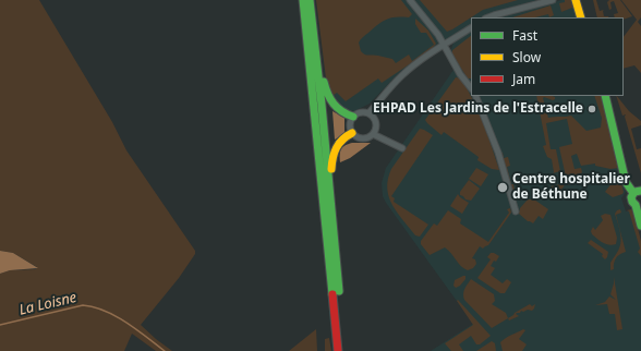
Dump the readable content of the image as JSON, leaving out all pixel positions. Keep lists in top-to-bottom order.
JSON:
{
  "water": ["La Loisne"],
  "places": ["EHPAD Les Jardins de l'Estracelle", "Centre hospitalier de Béthune"],
  "legend": ["Fast", "Slow", "Jam"]
}
